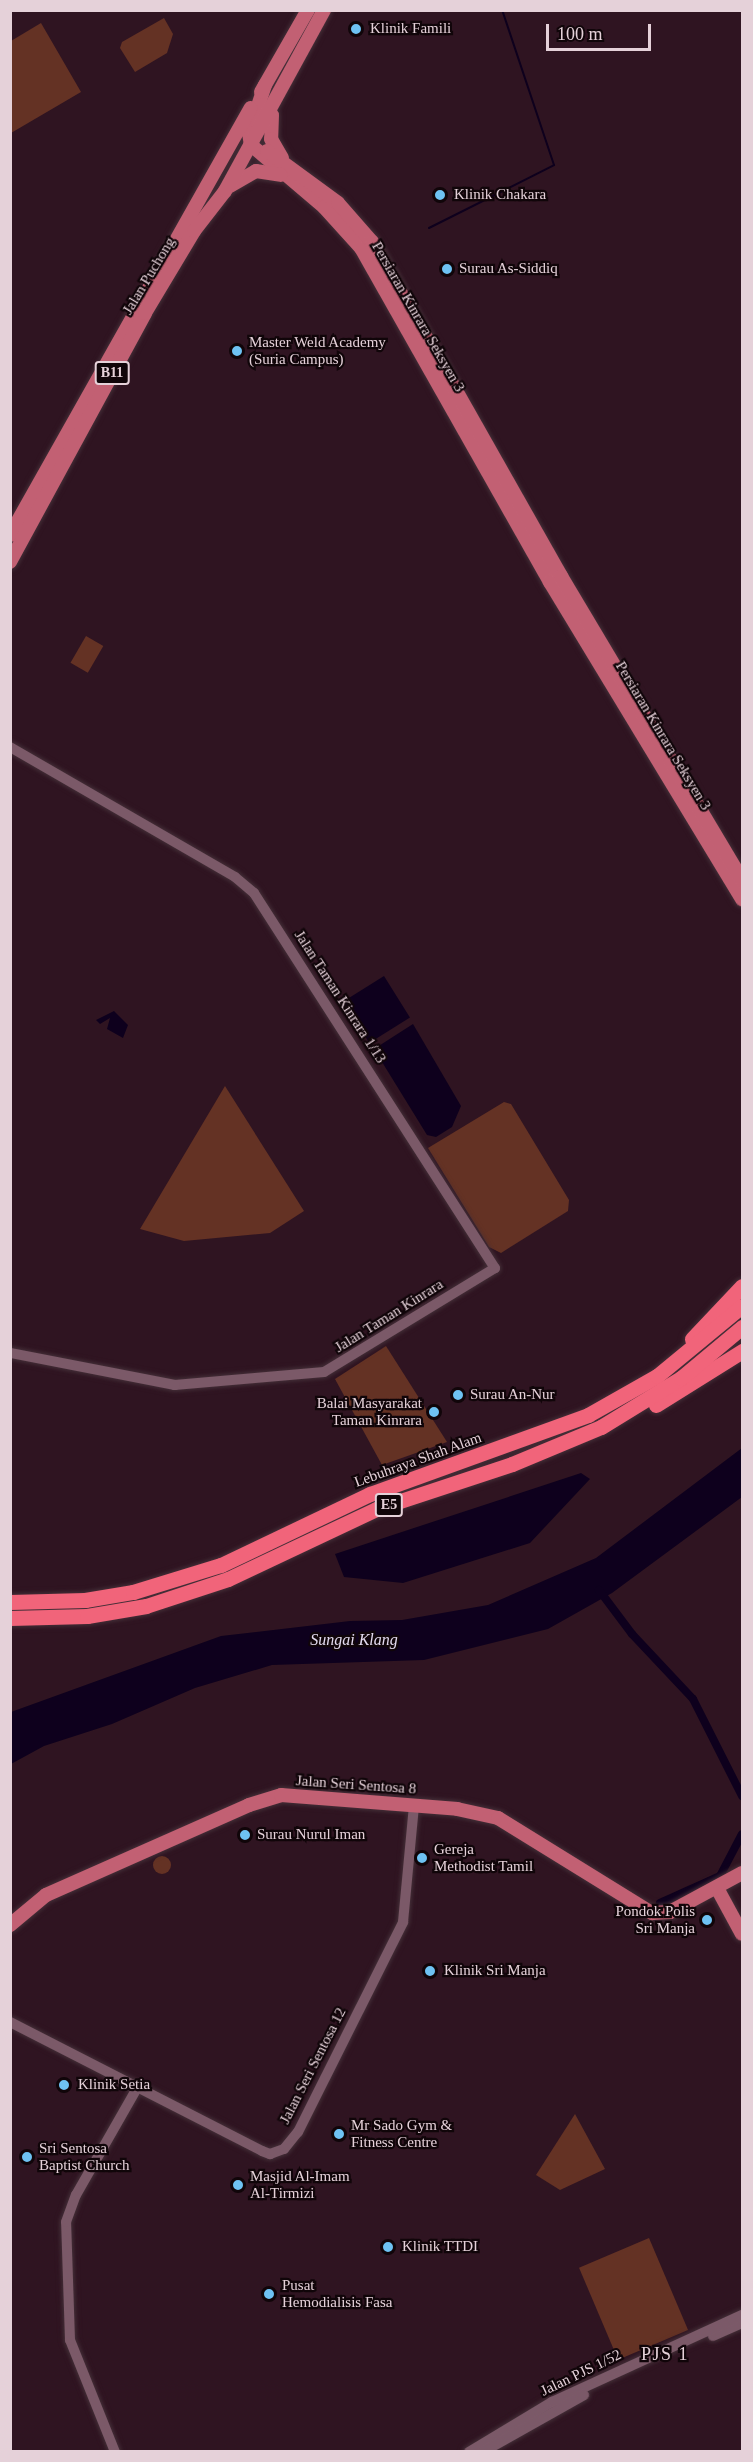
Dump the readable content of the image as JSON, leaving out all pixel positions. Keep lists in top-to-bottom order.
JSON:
{
  "streets": {
    "highway": ["Lebuhraya Shah Alam", "E5"],
    "main road": [
      "Jalan Puchong",
      "Persiaran Kinrara Seksyen 3",
      "B11",
      "Jalan Seri Sentosa 8"
    ],
    "street": [
      "Jalan Taman Kinrara 1/13",
      "Jalan Taman Kinrara",
      "Jalan Seri Sentosa 12",
      "Jalan PJS 1/52"
    ]
  },
  "crossings": [
    ["Jalan Puchong", "Persiaran Kinrara Seksyen 3"],
    ["Jalan Taman Kinrara 1/13", "Jalan Taman Kinrara"],
    ["Jalan Seri Sentosa 8", "Jalan Seri Sentosa 12"]
  ],
  "districts": ["PJS 1"],
  "water": ["Sungai Klang"],
  "places": [
    "Klinik Famili",
    "Klinik Chakara",
    "Surau As-Siddiq",
    "Master Weld Academy (Suria Campus)",
    "Surau An-Nur",
    "Balai Masyarakat Taman Kinrara",
    "Surau Nurul Iman",
    "Gereja Methodist Tamil",
    "Pondok Polis Sri Manja",
    "Klinik Sri Manja",
    "Klinik Setia",
    "Mr Sado Gym & Fitness Centre",
    "Sri Sentosa Baptist Church",
    "Masjid Al-Imam Al-Tirmizi",
    "Klinik TTDI",
    "Pusat Hemodialisis Fasa"
  ],
  "scale_bar": "100 m"
}
